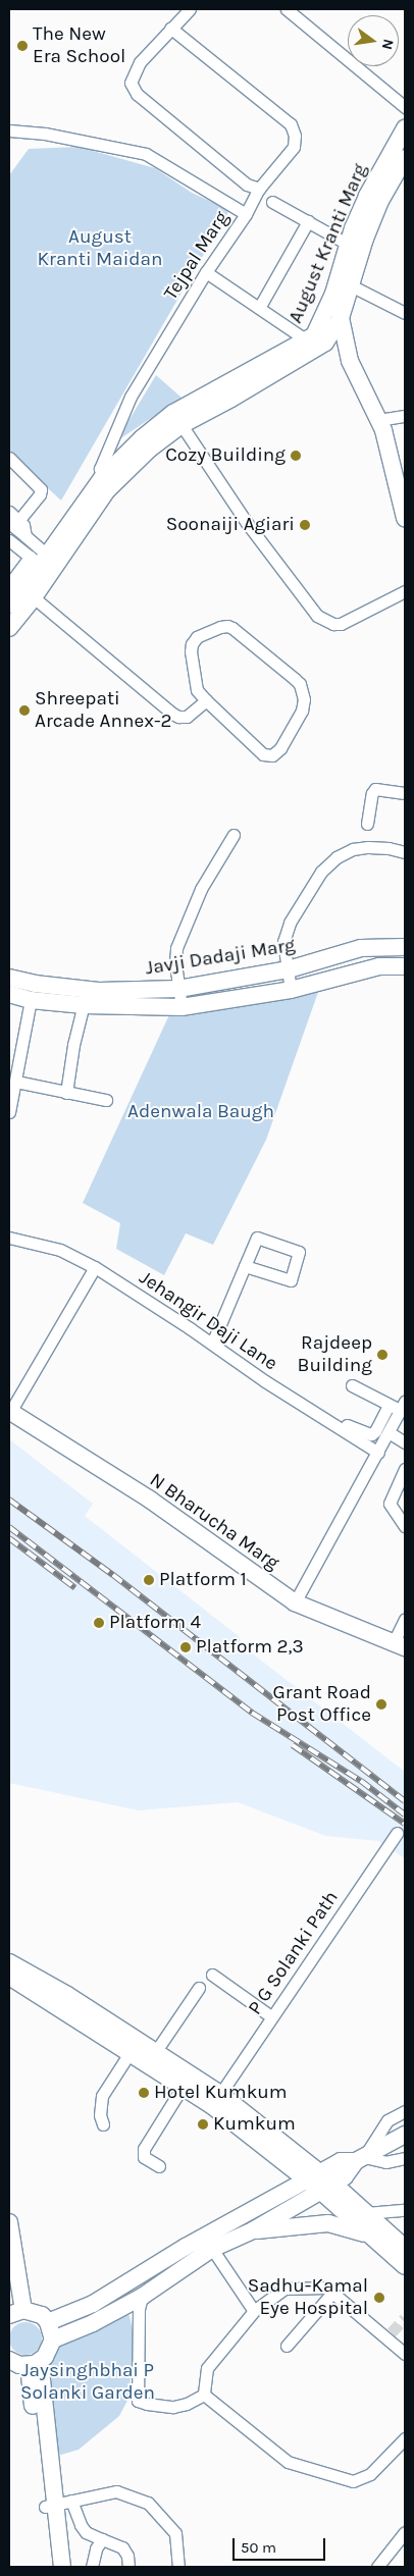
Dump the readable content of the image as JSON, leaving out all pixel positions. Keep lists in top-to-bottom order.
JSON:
{
  "streets": {
    "main road": ["August Kranti Marg", "Javji Dadaji Marg", "N Bharucha Marg"],
    "street": ["Tejpal Marg", "Jehangir Daji Lane", "P G Solanki Path"]
  },
  "crossings": [
    ["August Kranti Marg", "Tejpal Marg"]
  ],
  "parks": ["August Kranti Maidan", "Adenwala Baugh", "Jaysinghbhai P Solanki Garden"],
  "places": [
    "The New Era School",
    "Cozy Building",
    "Soonaiji Agiari",
    "Shreepati Arcade Annex-2",
    "Rajdeep Building",
    "Platform 1",
    "Platform 4",
    "Platform 2,3",
    "Grant Road Post Office",
    "Hotel Kumkum",
    "Kumkum",
    "Sadhu-Kamal Eye Hospital"
  ],
  "scale_bar": "50 m",
  "north": "right"
}
